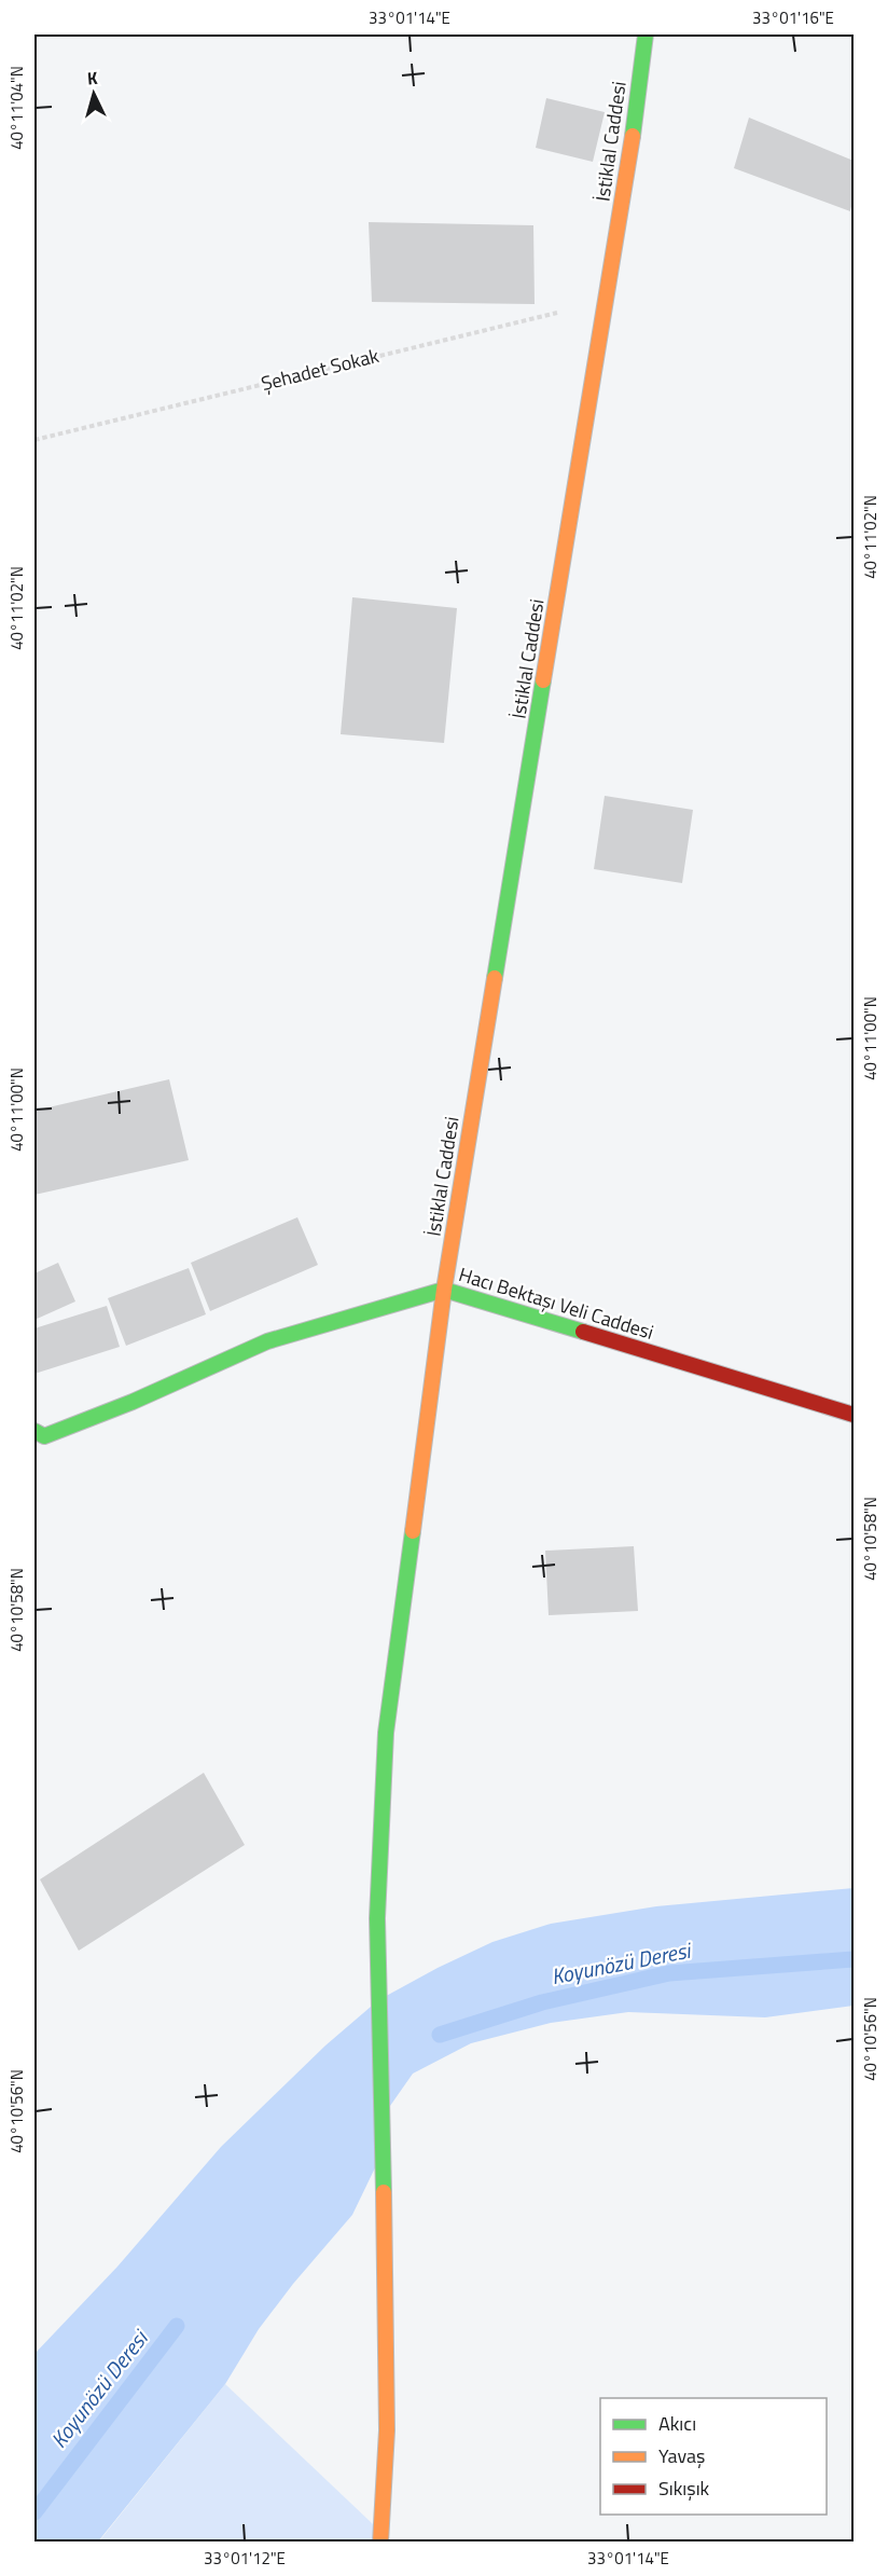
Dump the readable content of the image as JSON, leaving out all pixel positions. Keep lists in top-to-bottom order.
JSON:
{
  "streets": {
    "street": ["İstiklal Caddesi", "Hacı Bektaşı Veli Caddesi"],
    "path": ["Şehadet Sokak"]
  },
  "crossings": [
    ["İstiklal Caddesi", "Şehadet Sokak"],
    ["İstiklal Caddesi", "Hacı Bektaşı Veli Caddesi"]
  ],
  "water": ["Koyunözü Deresi"],
  "legend": ["Akıcı", "Yavaş", "Sıkışık"],
  "north": "top",
  "coordinates": [
    "33°01'14\"E",
    "33°01'16\"E",
    "40°11'04\"N",
    "40°11'02\"N",
    "40°11'00\"N",
    "40°10'58\"N",
    "40°10'56\"N",
    "33°01'12\"E"
  ]
}
